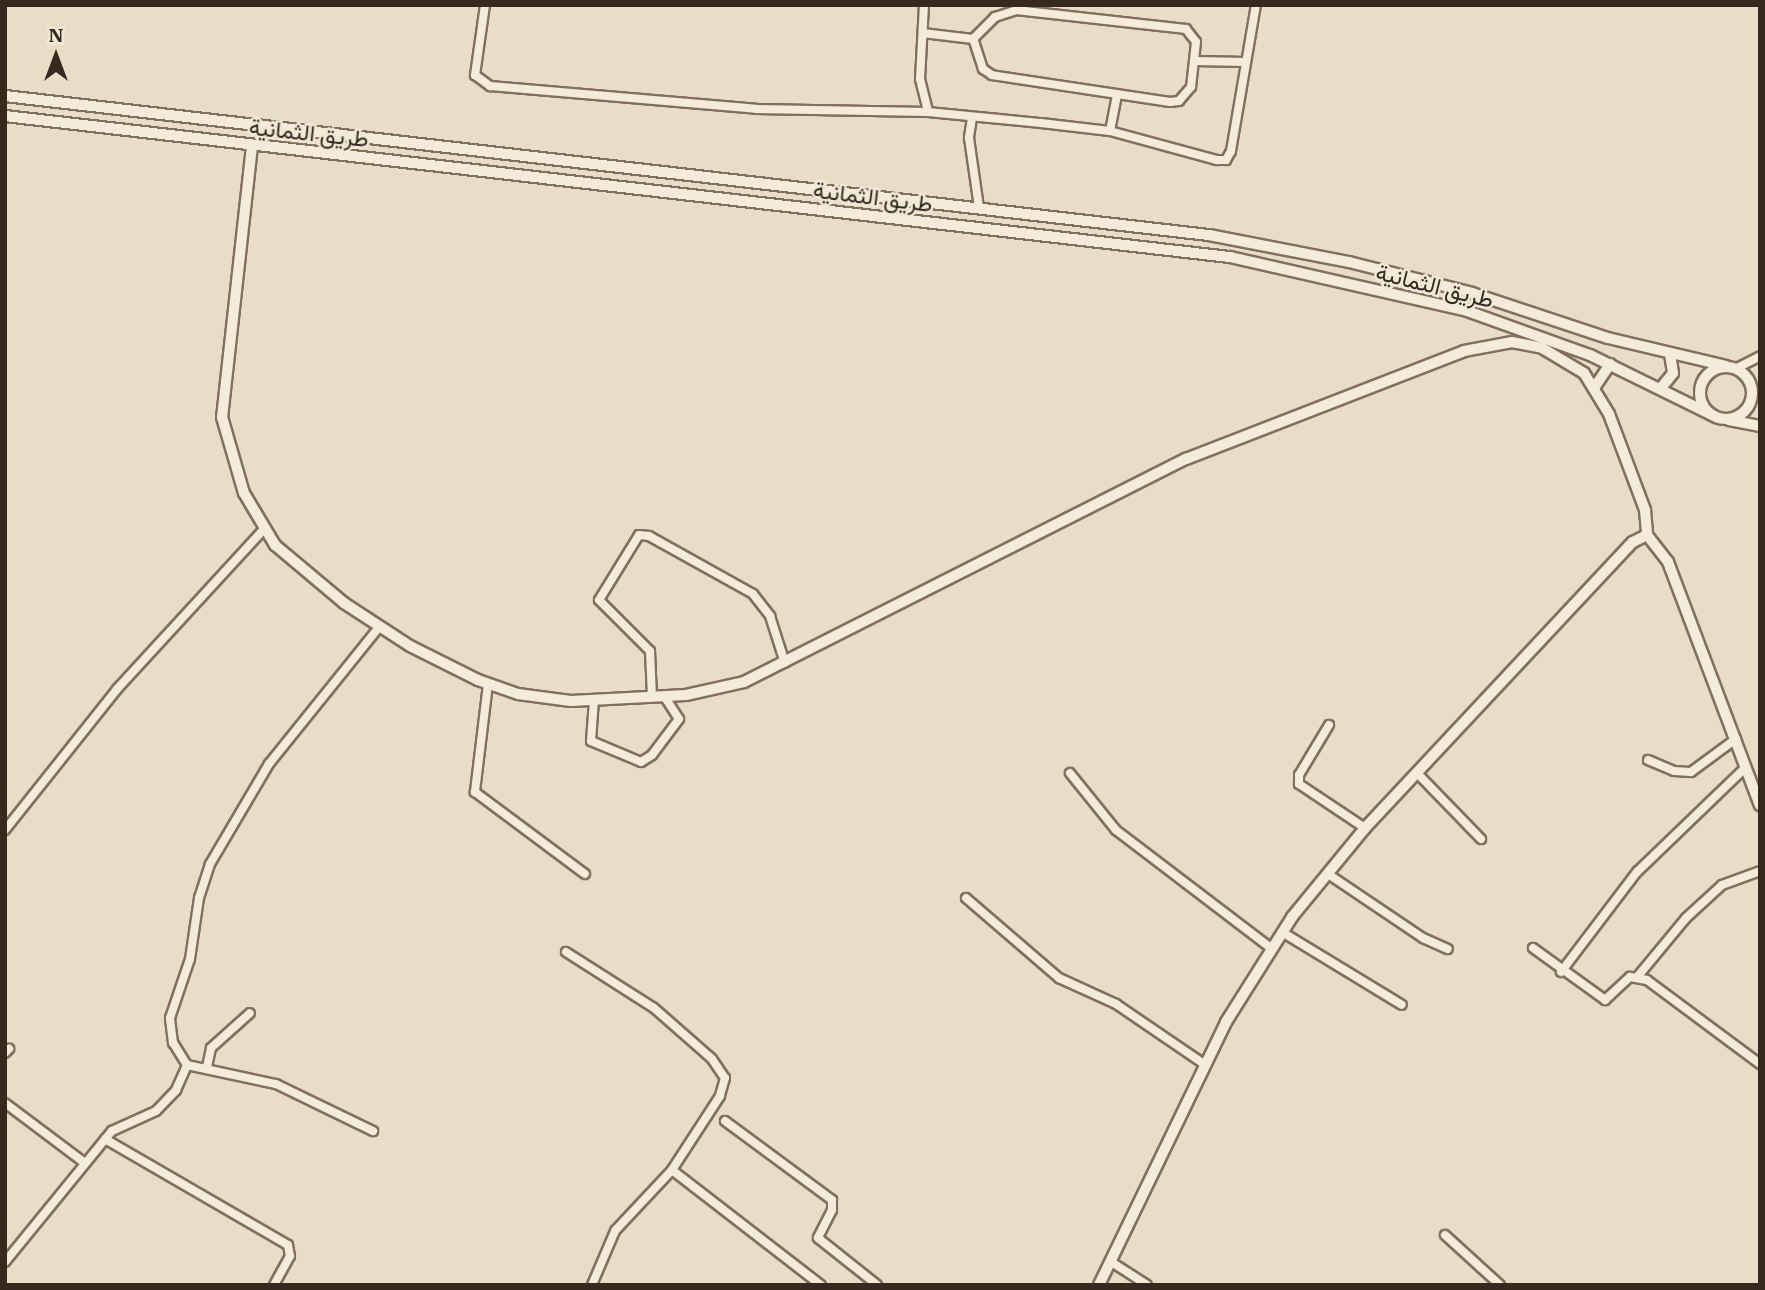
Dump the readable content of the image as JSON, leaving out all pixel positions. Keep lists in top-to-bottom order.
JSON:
{
  "streets": {
    "street": ["طريق الثمانية"]
  },
  "north": "top"
}
